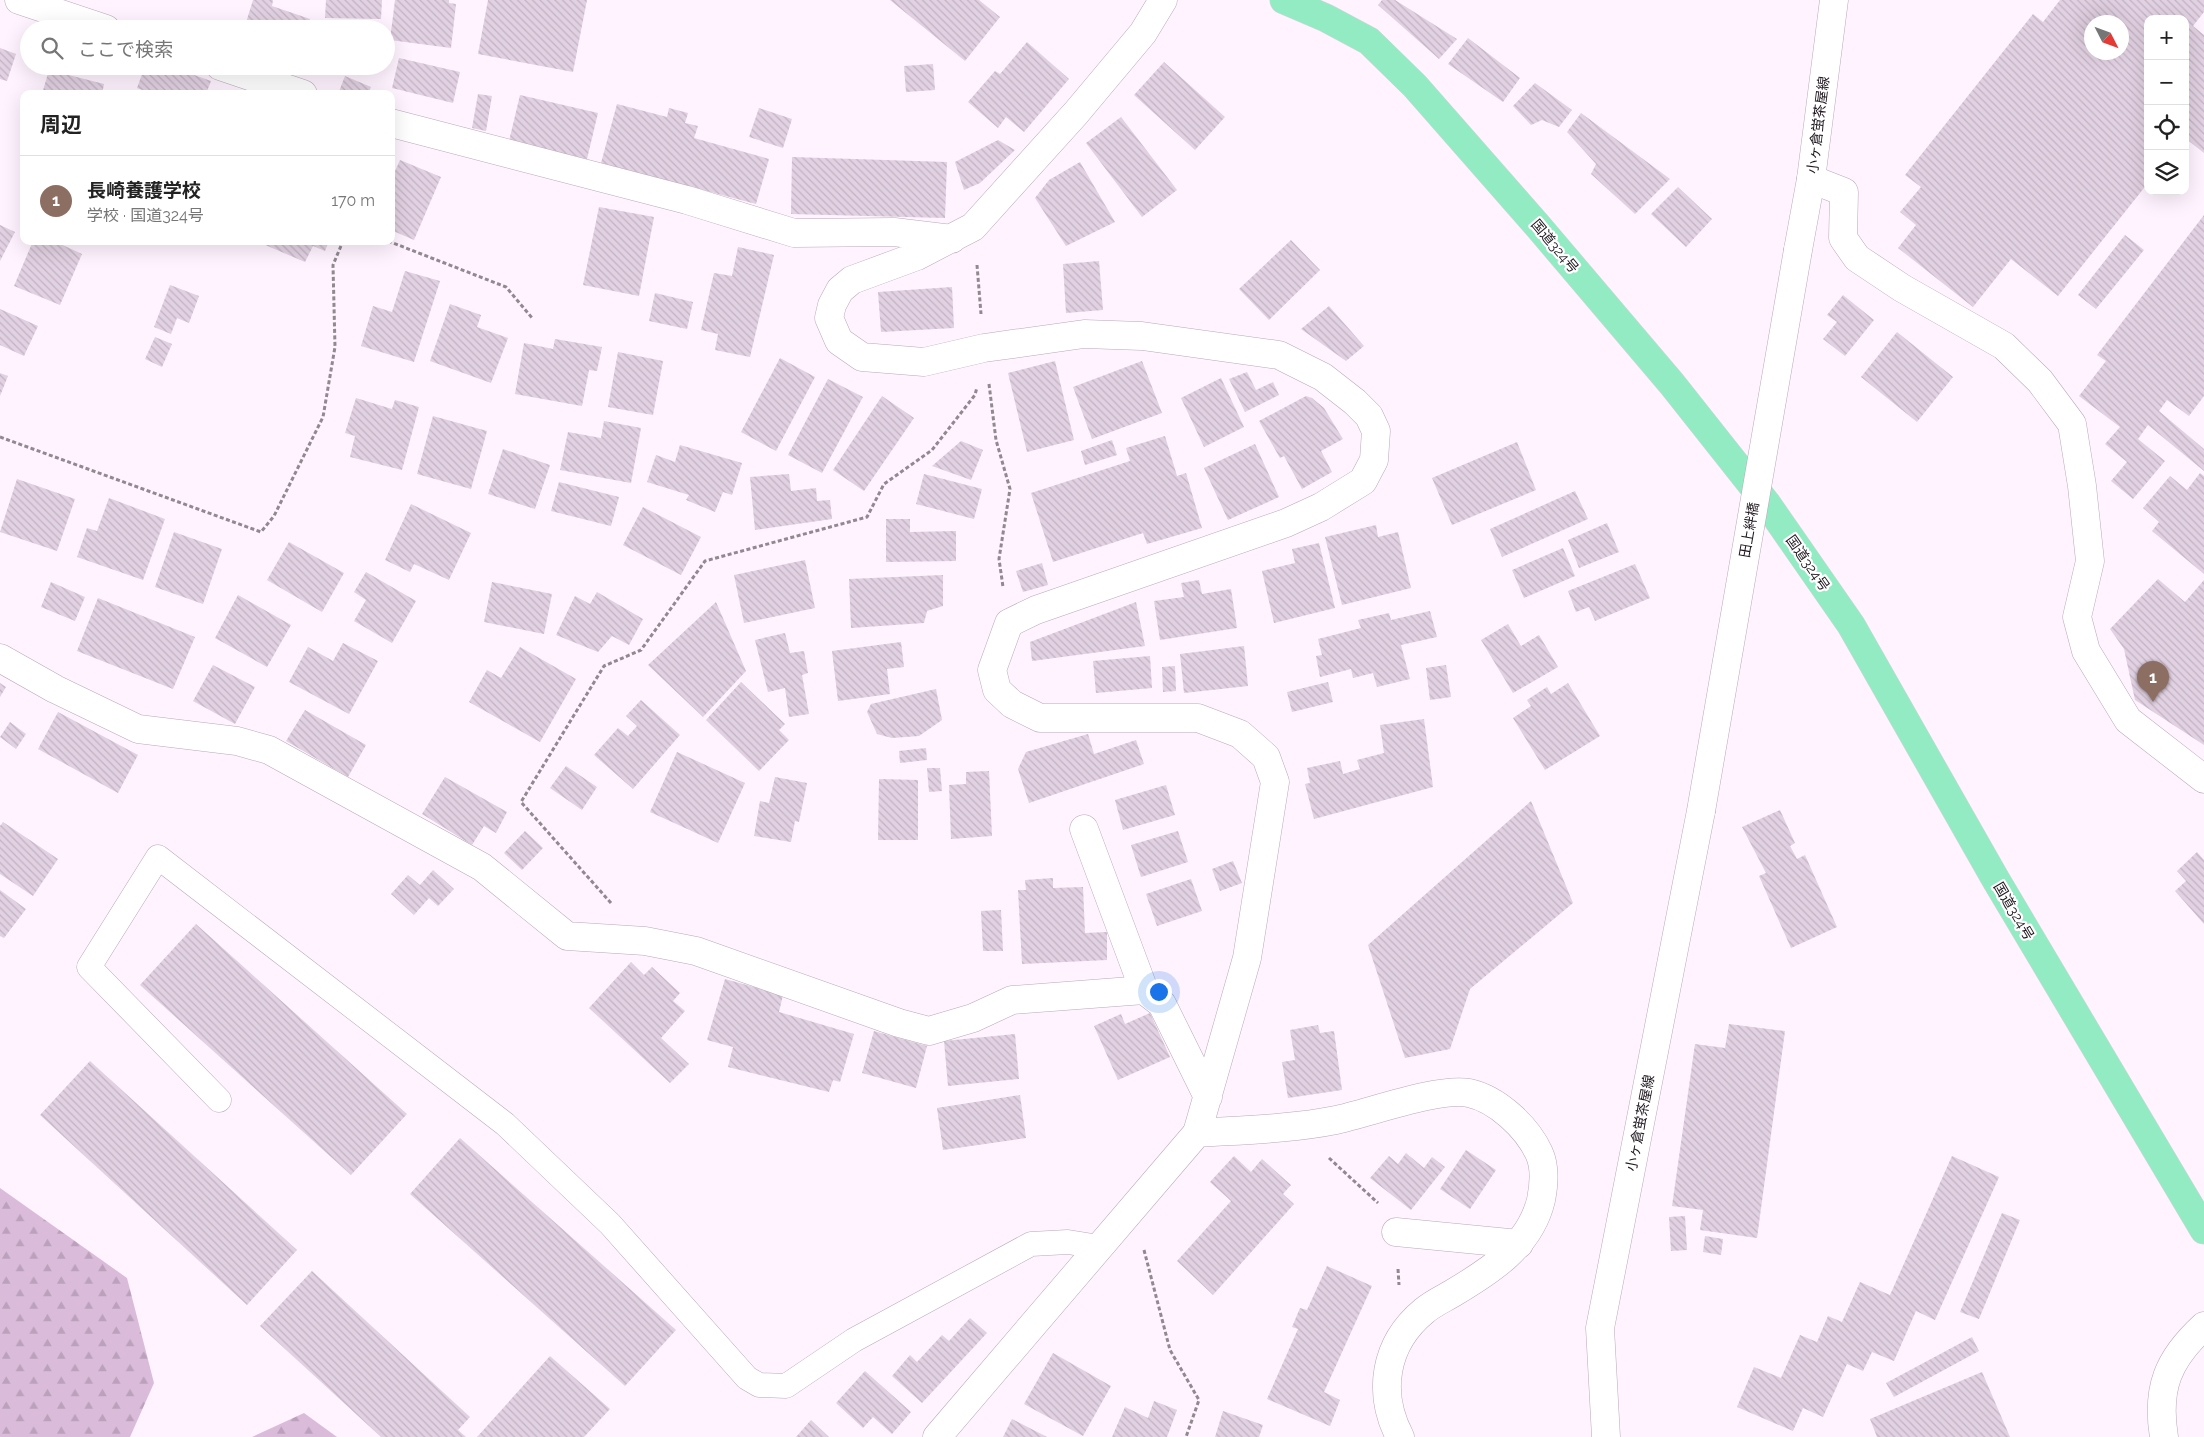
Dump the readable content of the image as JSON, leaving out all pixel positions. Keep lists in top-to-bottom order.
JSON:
{
  "streets": {
    "highway": ["国道324号"],
    "street": ["小ヶ倉蛍茶屋線", "田上絆橋"]
  },
  "crossings": [
    ["小ヶ倉蛍茶屋線", "田上絆橋"]
  ],
  "north": "bottom right",
  "page": {
    "map_buttons": ["+", "−"],
    "search": "ここで検索",
    "heading": "周辺",
    "list": [
      {
        "mark": "1",
        "name": "長崎養護学校",
        "note": "学校 · 国道324号",
        "value": "170 m"
      }
    ],
    "pins": "1"
  }
}
